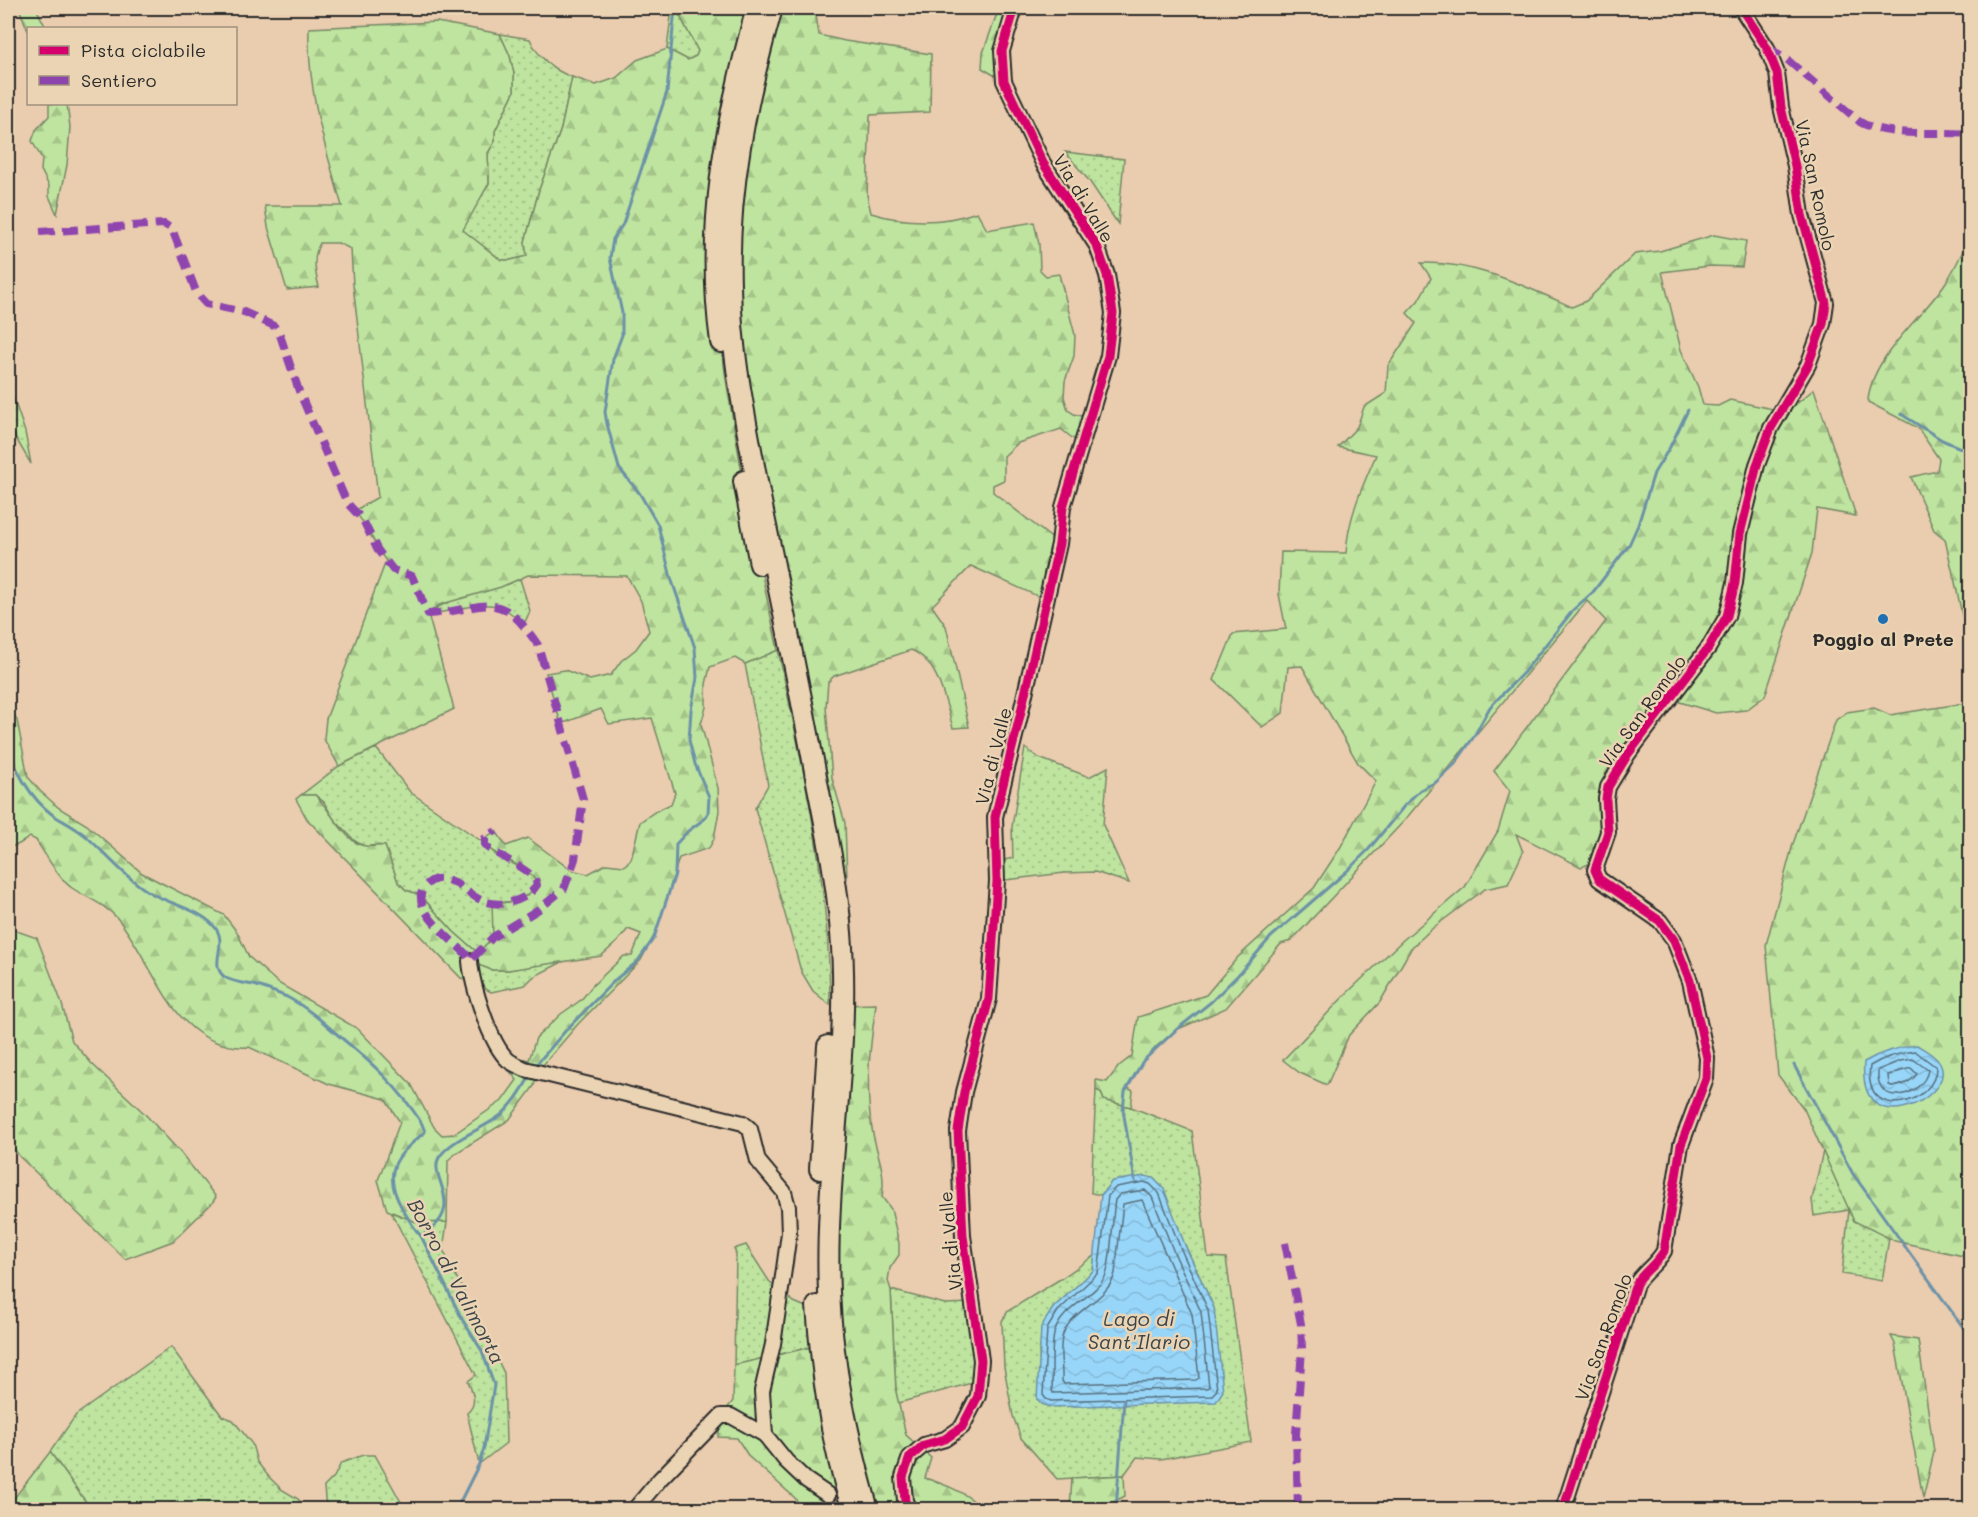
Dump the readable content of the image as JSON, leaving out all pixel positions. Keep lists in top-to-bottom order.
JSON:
{
  "streets": {
    "street": ["Via San Romolo", "Via di Valle"]
  },
  "water": ["Borro di Valimorta", "Lago di Sant'Ilario"],
  "places": ["Poggio al Prete"],
  "legend": ["Pista ciclabile", "Sentiero"]
}
